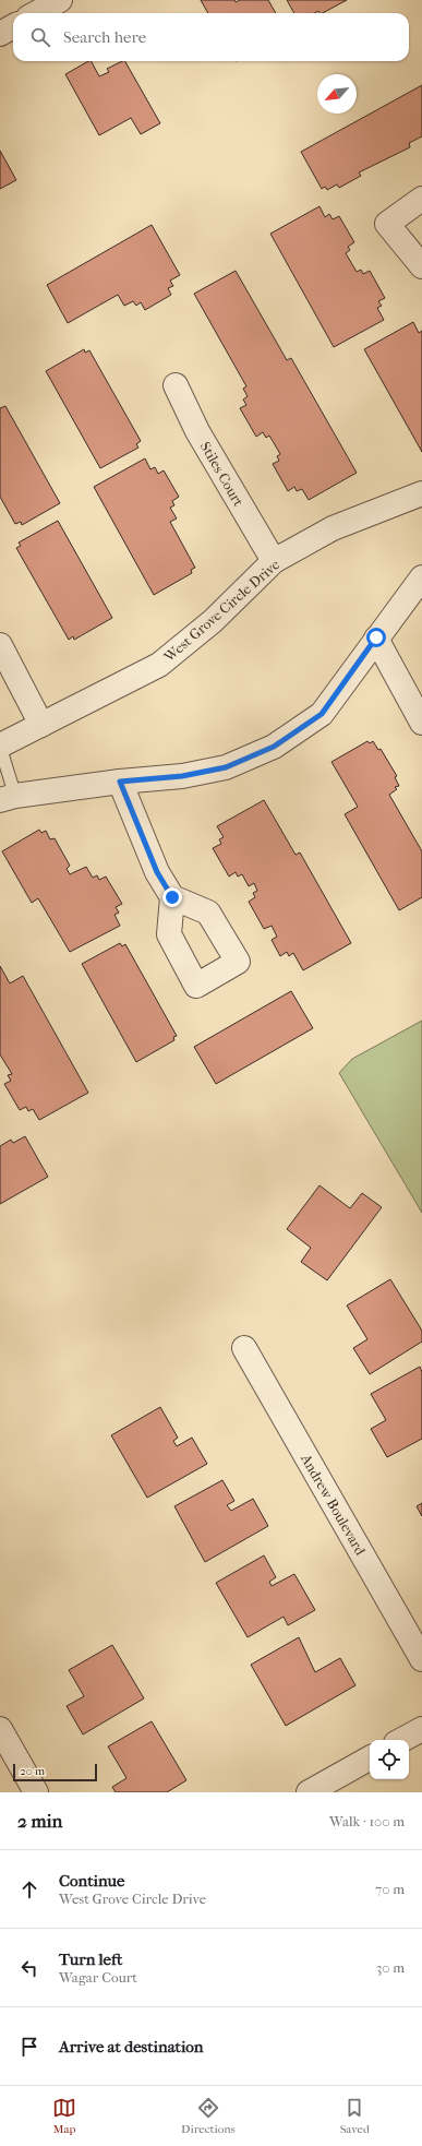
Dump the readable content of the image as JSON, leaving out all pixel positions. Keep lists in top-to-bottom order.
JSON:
{
  "streets": {
    "street": ["Stiles Court", "West Grove Circle Drive", "Andrew Boulevard"]
  },
  "crossings": [
    ["Stiles Court", "West Grove Circle Drive"]
  ],
  "scale_bar": "20 m",
  "north": "bottom left",
  "page": {
    "search": "Search here",
    "scale": "20 m",
    "heading": ["2 min", "Walk · 100 m"],
    "list": [
      ["Continue", "West Grove Circle Drive", "70 m"],
      ["Turn left", "Wagar Court", "30 m"],
      "Arrive at destination"
    ],
    "nav": ["Map", "Directions", "Saved"]
  }
}
